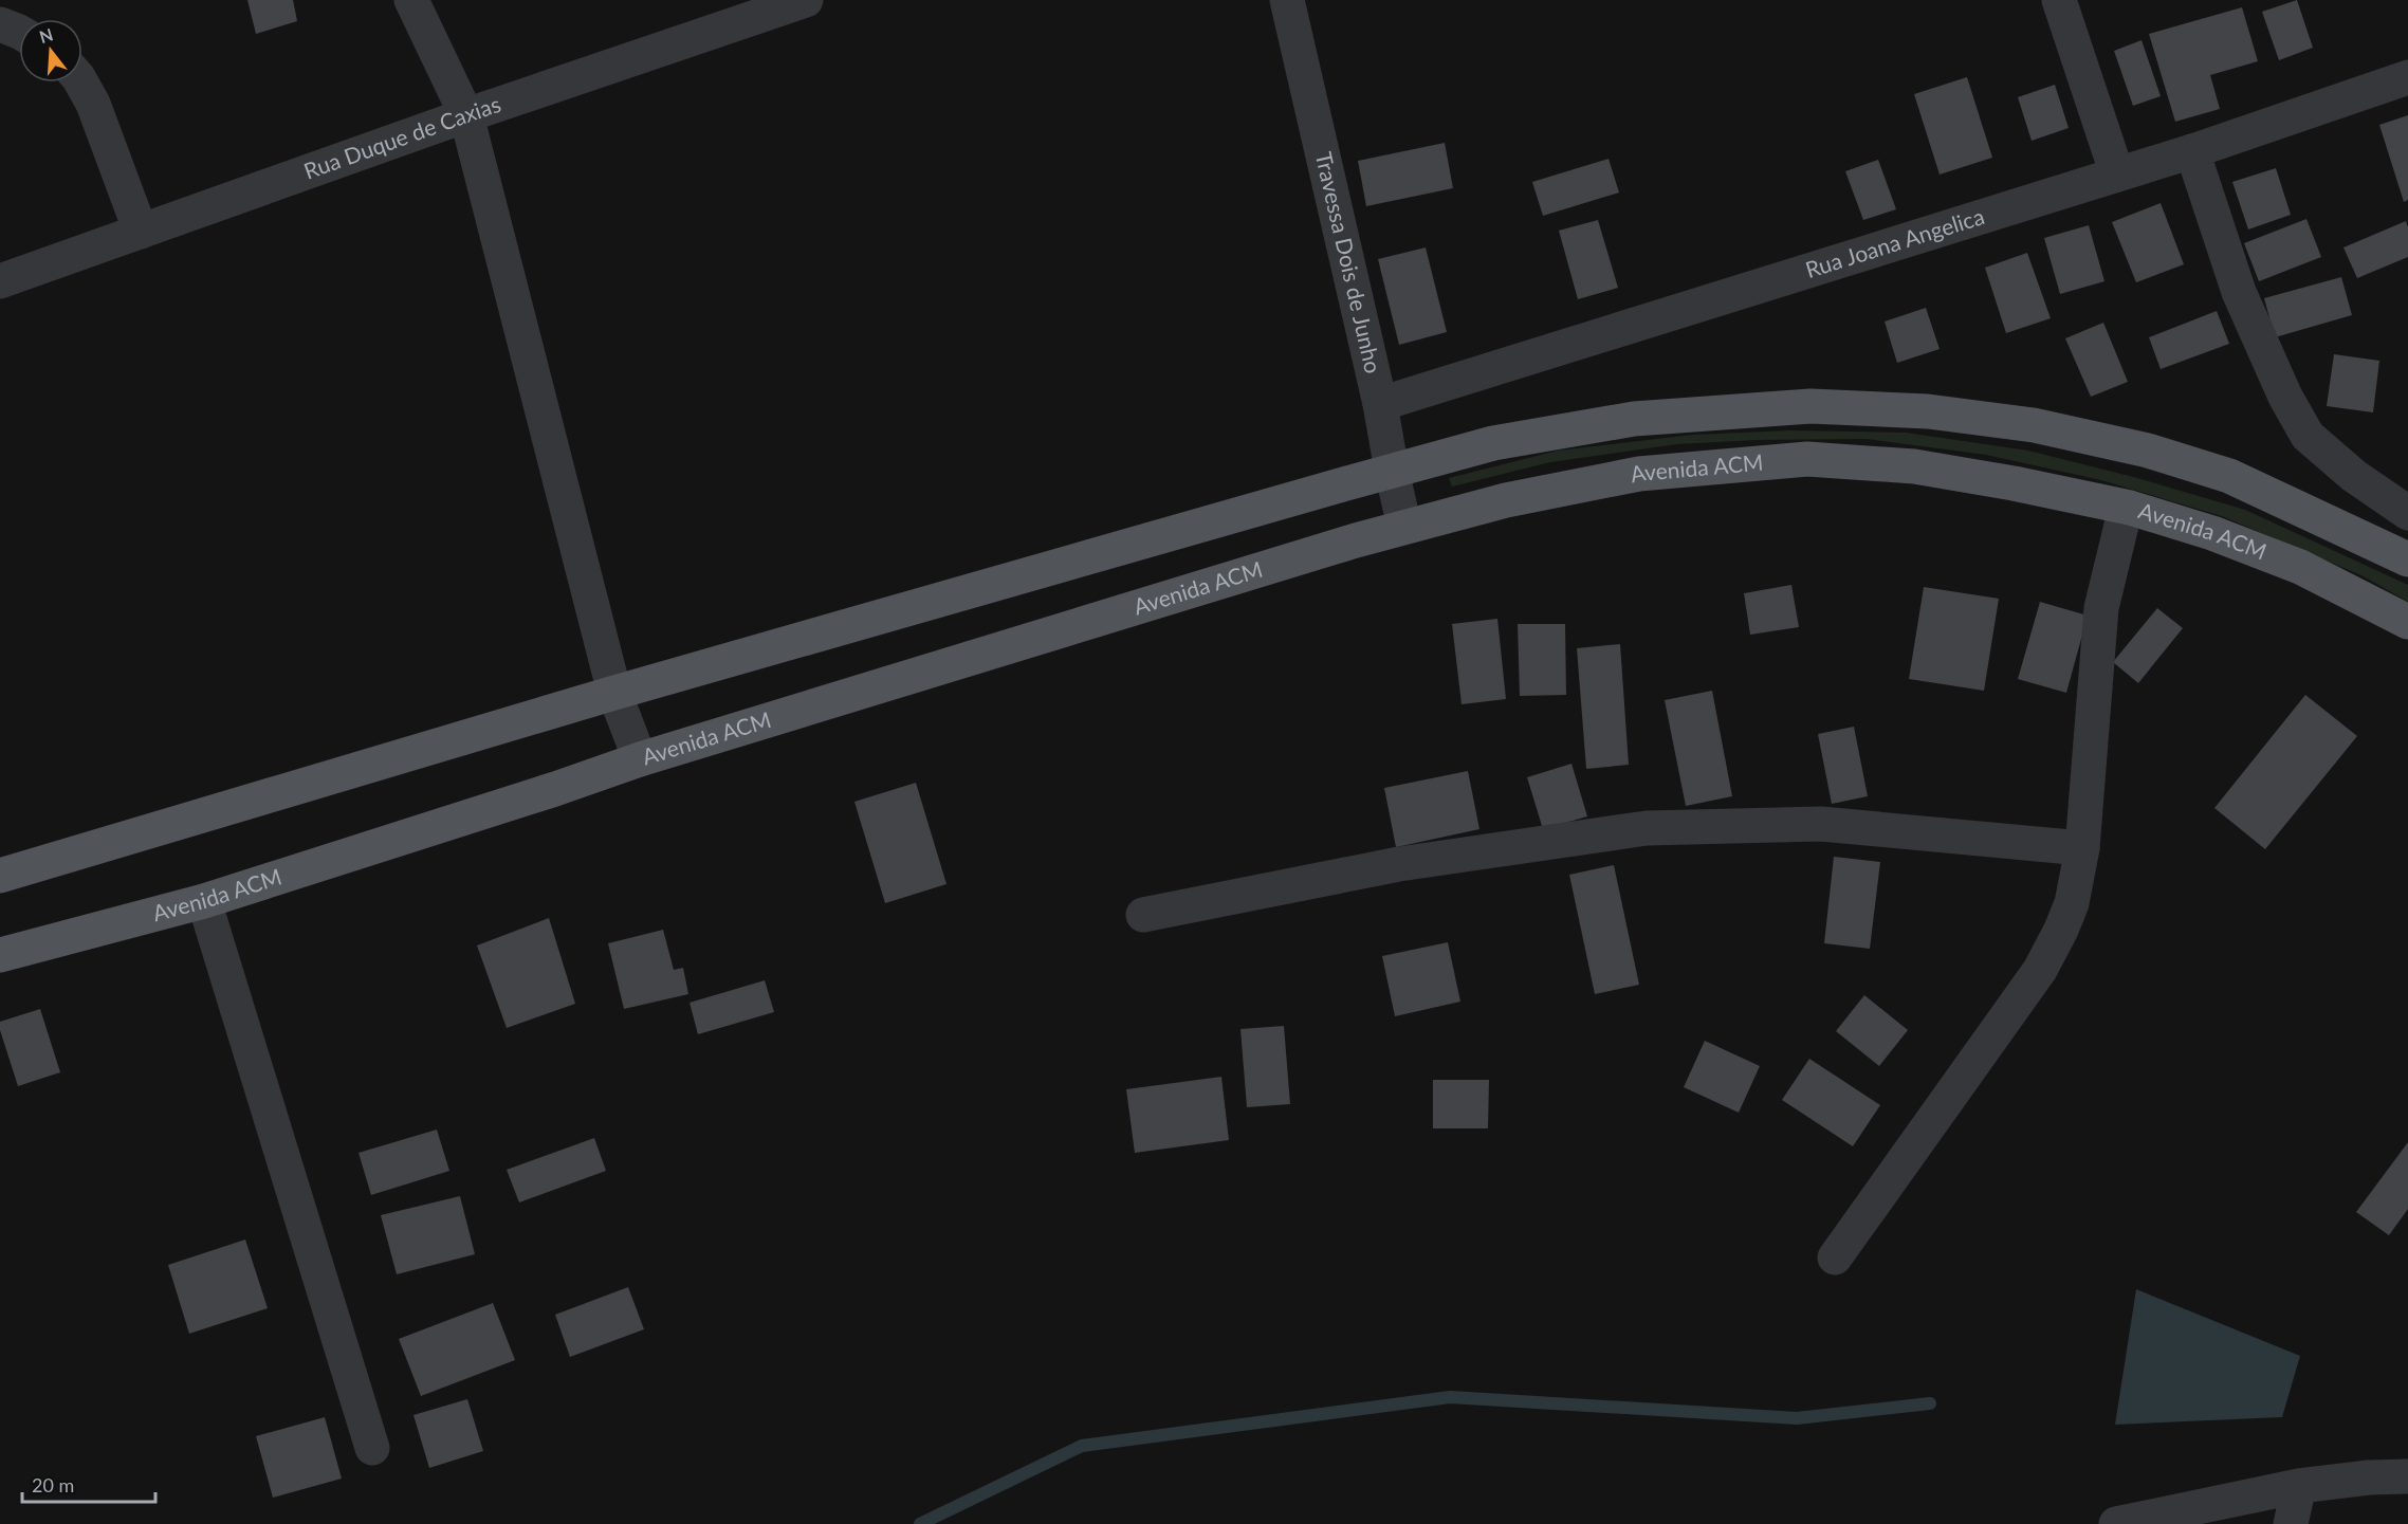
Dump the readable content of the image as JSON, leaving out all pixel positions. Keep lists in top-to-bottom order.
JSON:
{
  "streets": {
    "main road": ["Avenida ACM"],
    "street": ["Rua Duque de Caxias", "Rua Joana Angelica", "Travessa Dois de Junho"]
  },
  "crossings": [
    ["Rua Joana Angelica", "Travessa Dois de Junho"],
    ["Travessa Dois de Junho", "Avenida ACM"]
  ],
  "scale_bar": "20 m",
  "north": "top"
}
